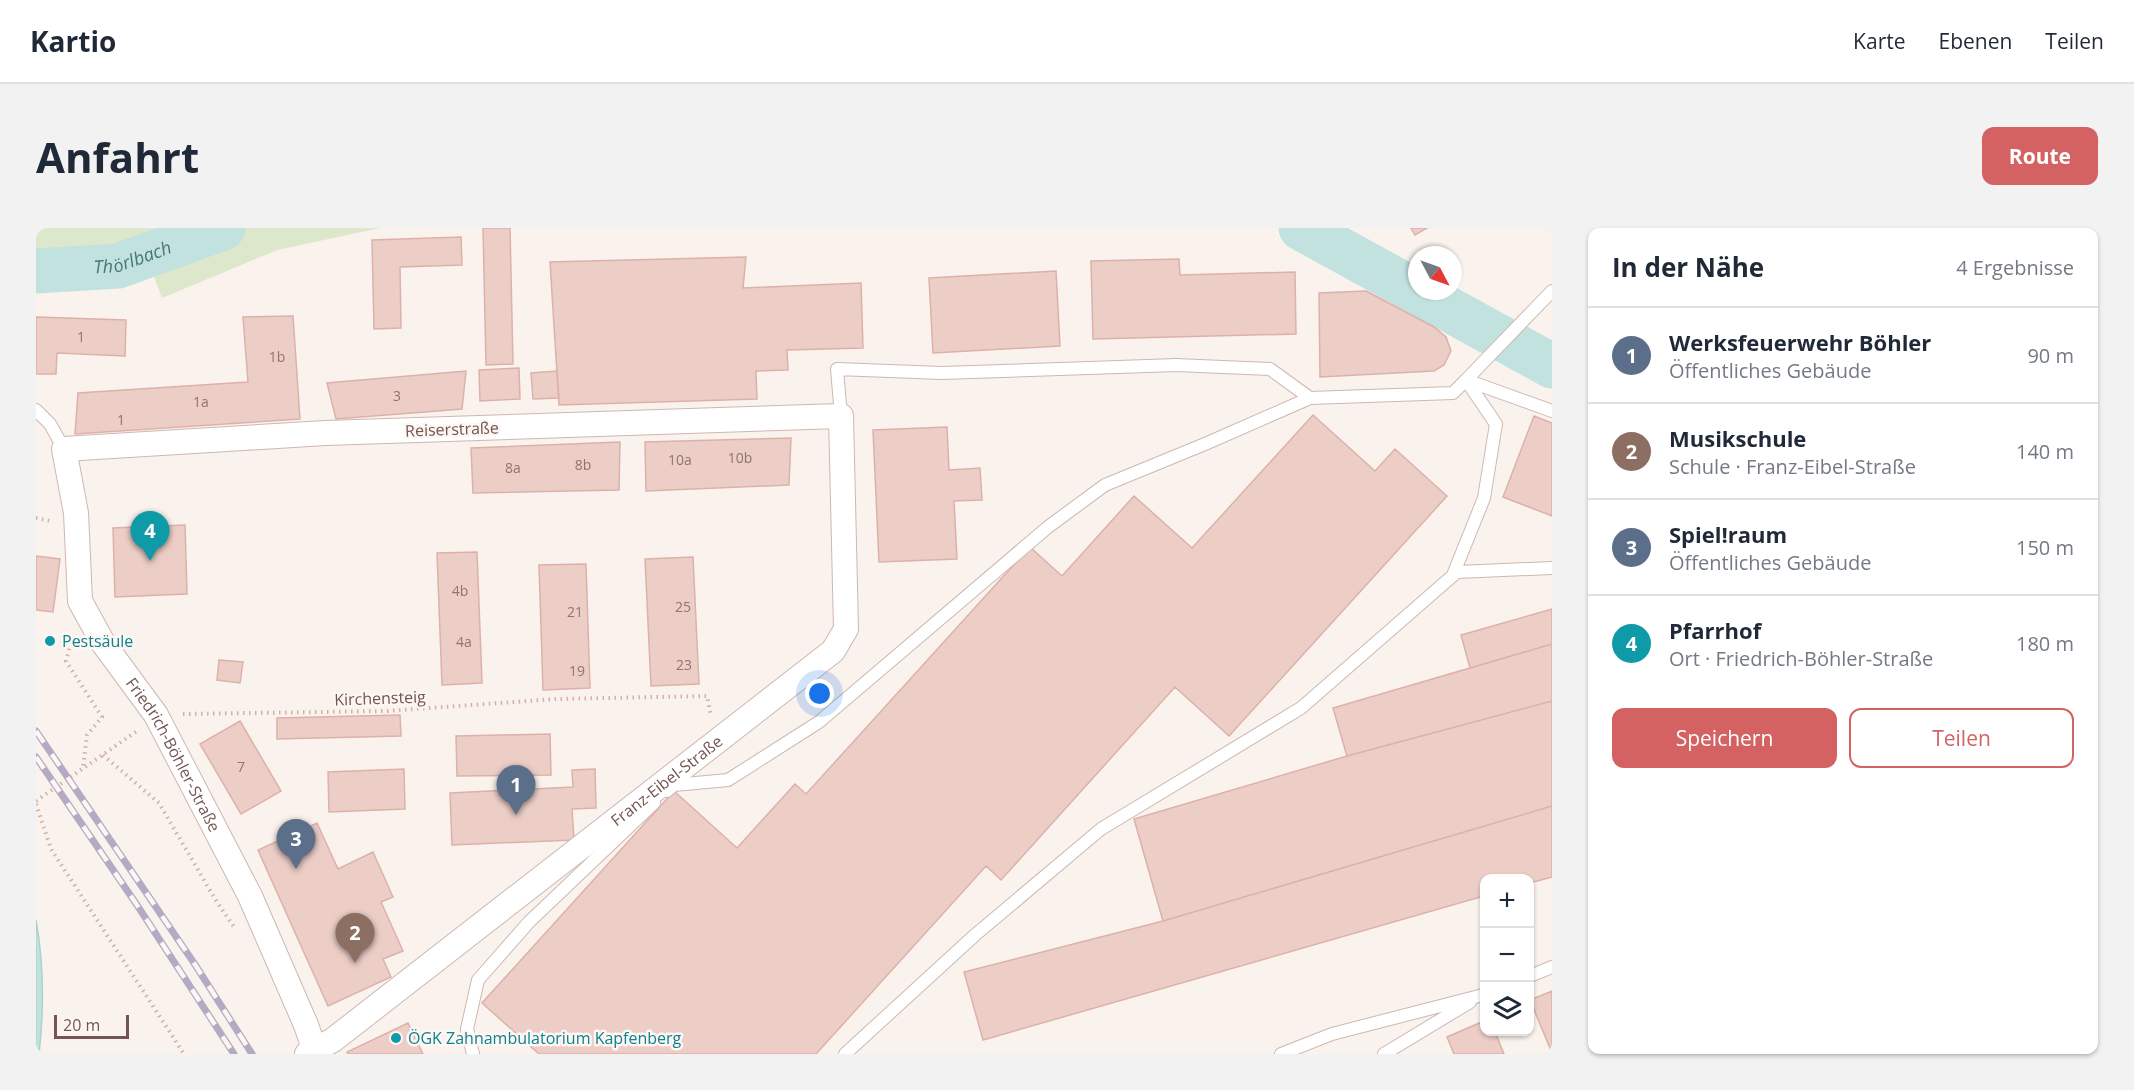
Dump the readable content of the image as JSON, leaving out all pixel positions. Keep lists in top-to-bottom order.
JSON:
{
  "streets": {
    "street": ["Reiserstraße", "Friedrich-Böhler-Straße", "Franz-Eibel-Straße"],
    "path": ["Kirchensteig"]
  },
  "crossings": [
    ["Reiserstraße", "Friedrich-Böhler-Straße"],
    ["Reiserstraße", "Franz-Eibel-Straße"],
    ["Kirchensteig", "Friedrich-Böhler-Straße"],
    ["Kirchensteig", "Franz-Eibel-Straße"],
    ["Friedrich-Böhler-Straße", "Franz-Eibel-Straße"]
  ],
  "water": ["Thörlbach"],
  "places": ["Pestsäule", "ÖGK Zahnambulatorium Kapfenberg"],
  "house_numbers": [
    "1",
    "1b",
    "3",
    "1a",
    "1",
    "10b",
    "10a",
    "8b",
    "8a",
    "4b",
    "25",
    "21",
    "4a",
    "23",
    "19",
    "7"
  ],
  "scale_bar": "20 m",
  "north": "bottom right",
  "page": {
    "header": "Kartio",
    "nav": ["Karte", "Ebenen", "Teilen"],
    "buttons": [
      "Route",
      ["Speichern", "Teilen"]
    ],
    "title": "Anfahrt",
    "heading": ["In der Nähe", "4 Ergebnisse"],
    "list": [
      {
        "mark": "1",
        "name": "Werksfeuerwehr Böhler",
        "note": "Öffentliches Gebäude",
        "value": "90 m"
      },
      {
        "mark": "2",
        "name": "Musikschule",
        "note": "Schule · Franz-Eibel-Straße",
        "value": "140 m"
      },
      {
        "mark": "3",
        "name": "Spiel!raum",
        "note": "Öffentliches Gebäude",
        "value": "150 m"
      },
      {
        "mark": "4",
        "name": "Pfarrhof",
        "note": "Ort · Friedrich-Böhler-Straße",
        "value": "180 m"
      }
    ],
    "pins": [
      "4",
      "1",
      "3",
      "2"
    ],
    "map_buttons": ["+", "−"],
    "scale": "20 m"
  }
}
